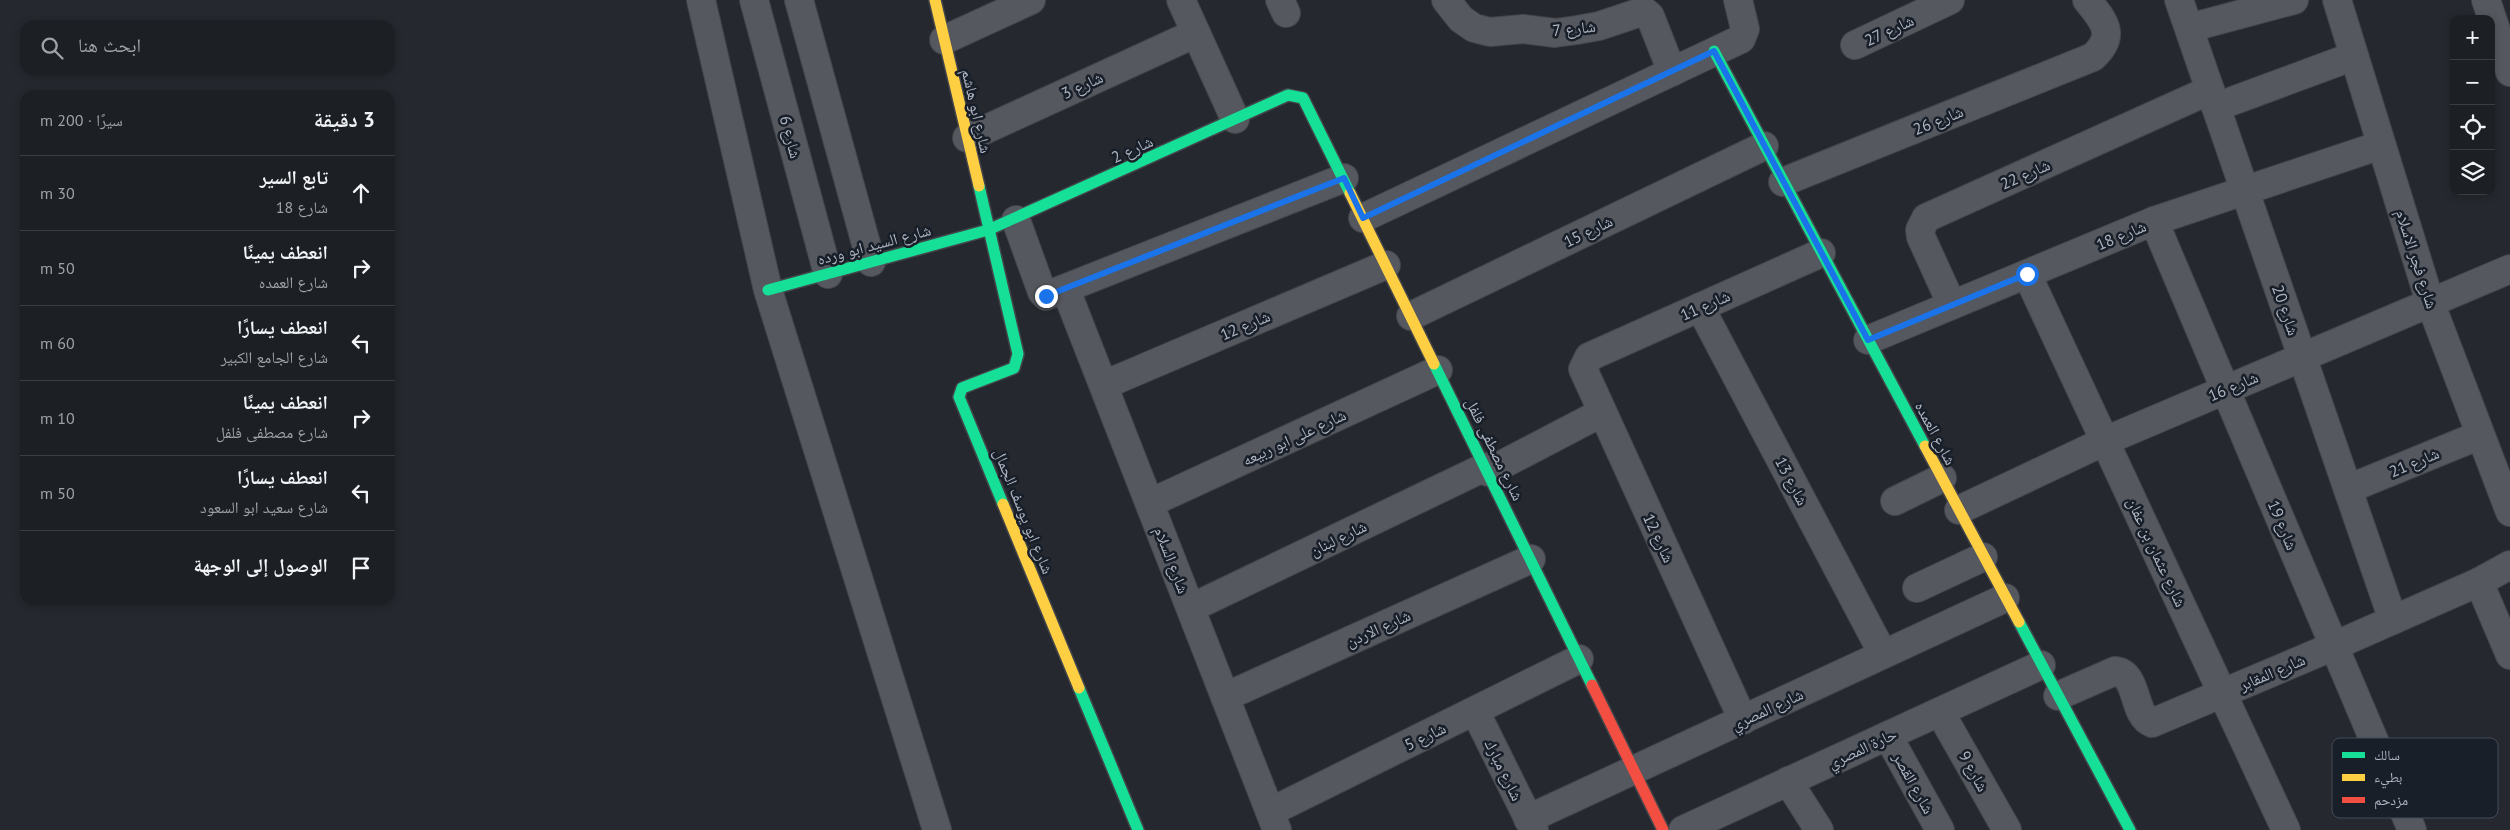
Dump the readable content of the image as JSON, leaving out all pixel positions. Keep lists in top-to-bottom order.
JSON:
{
  "streets": {
    "street": [
      "شارع 7",
      "شارع 27",
      "شارع 3",
      "شارع ابو هاشم",
      "شارع 26",
      "شارع 6",
      "شارع 2",
      "شارع 22",
      "شارع 15",
      "شارع 18",
      "شارع السيد ابو ورده",
      "شارع فجر الاسلام",
      "شارع 11",
      "شارع 20",
      "شارع 12",
      "شارع 16",
      "شارع العمده",
      "شارع على ابو ربيعه",
      "شارع مصطفى فلفل",
      "شارع 21",
      "شارع 13",
      "شارع ابو يوسف الجمال",
      "شارع 19",
      "شارع لبنان",
      "شارع عثمان بن عفان",
      "شارع السلام",
      "شارع الاردن",
      "شارع المقابر",
      "شارع المصري",
      "شارع 5",
      "حارة المصري",
      "شارع مبارك",
      "شارع 9",
      "شارع القصر"
    ]
  },
  "crossings": [
    ["شارع 3", "شارع ابو هاشم"],
    ["شارع ابو هاشم", "شارع 2"],
    ["شارع ابو هاشم", "شارع السيد ابو ورده"],
    ["شارع ابو هاشم", "شارع ابو يوسف الجمال"],
    ["شارع 26", "شارع العمده"],
    ["شارع 6", "شارع السيد ابو ورده"],
    ["شارع 2", "شارع السيد ابو ورده"],
    ["شارع 2", "شارع مصطفى فلفل"],
    ["شارع 2", "شارع ابو يوسف الجمال"],
    ["شارع 22", "شارع 18"],
    ["شارع 22", "شارع 20"],
    ["شارع 15", "شارع العمده"],
    ["شارع 15", "شارع مصطفى فلفل"],
    ["شارع 18", "شارع فجر الاسلام"],
    ["شارع 18", "شارع 20"],
    ["شارع 18", "شارع العمده"],
    ["شارع 18", "شارع 19"],
    ["شارع 18", "شارع عثمان بن عفان"],
    ["شارع السيد ابو ورده", "شارع ابو يوسف الجمال"],
    ["شارع فجر الاسلام", "شارع 16"],
    ["شارع فجر الاسلام", "شارع 21"],
    ["شارع 11", "شارع 12"],
    ["شارع 11", "شارع العمده"],
    ["شارع 11", "شارع 13"],
    ["شارع 20", "شارع 16"],
    ["شارع 20", "شارع 21"],
    ["شارع 20", "شارع المقابر"],
    ["شارع 12", "شارع مصطفى فلفل"],
    ["شارع 12", "شارع لبنان"],
    ["شارع 12", "شارع السلام"],
    ["شارع 12", "شارع المصري"],
    ["شارع 16", "شارع العمده"],
    ["شارع 16", "شارع 19"],
    ["شارع 16", "شارع عثمان بن عفان"],
    ["شارع العمده", "شارع المقابر"],
    ["شارع العمده", "شارع المصري"],
    ["شارع العمده", "حارة المصري"],
    ["شارع على ابو ربيعه", "شارع مصطفى فلفل"],
    ["شارع على ابو ربيعه", "شارع السلام"],
    ["شارع مصطفى فلفل", "شارع لبنان"],
    ["شارع مصطفى فلفل", "شارع الاردن"],
    ["شارع مصطفى فلفل", "شارع المصري"],
    ["شارع مصطفى فلفل", "شارع 5"],
    ["شارع 13", "شارع المصري"],
    ["شارع 19", "شارع المقابر"],
    ["شارع لبنان", "شارع السلام"],
    ["شارع عثمان بن عفان", "شارع المقابر"],
    ["شارع السلام", "شارع الاردن"],
    ["شارع السلام", "شارع 5"],
    ["شارع المصري", "شارع مبارك"],
    ["شارع 5", "شارع مبارك"],
    ["حارة المصري", "شارع 9"],
    ["حارة المصري", "شارع القصر"]
  ],
  "legend": ["سالك", "بطيء", "مزدحم"],
  "page": {
    "map_buttons": ["+", "−"],
    "search": "ابحث هنا",
    "heading": ["3 دقيقة", "سيرًا · 200 m"],
    "list": [
      ["تابع السير", "شارع 18", "30 m"],
      ["انعطف يمينًا", "شارع العمده", "50 m"],
      ["انعطف يسارًا", "شارع الجامع الكبير", "60 m"],
      ["انعطف يمينًا", "شارع مصطفى فلفل", "10 m"],
      ["انعطف يسارًا", "شارع سعيد ابو السعود", "50 m"],
      "الوصول إلى الوجهة"
    ]
  }
}
